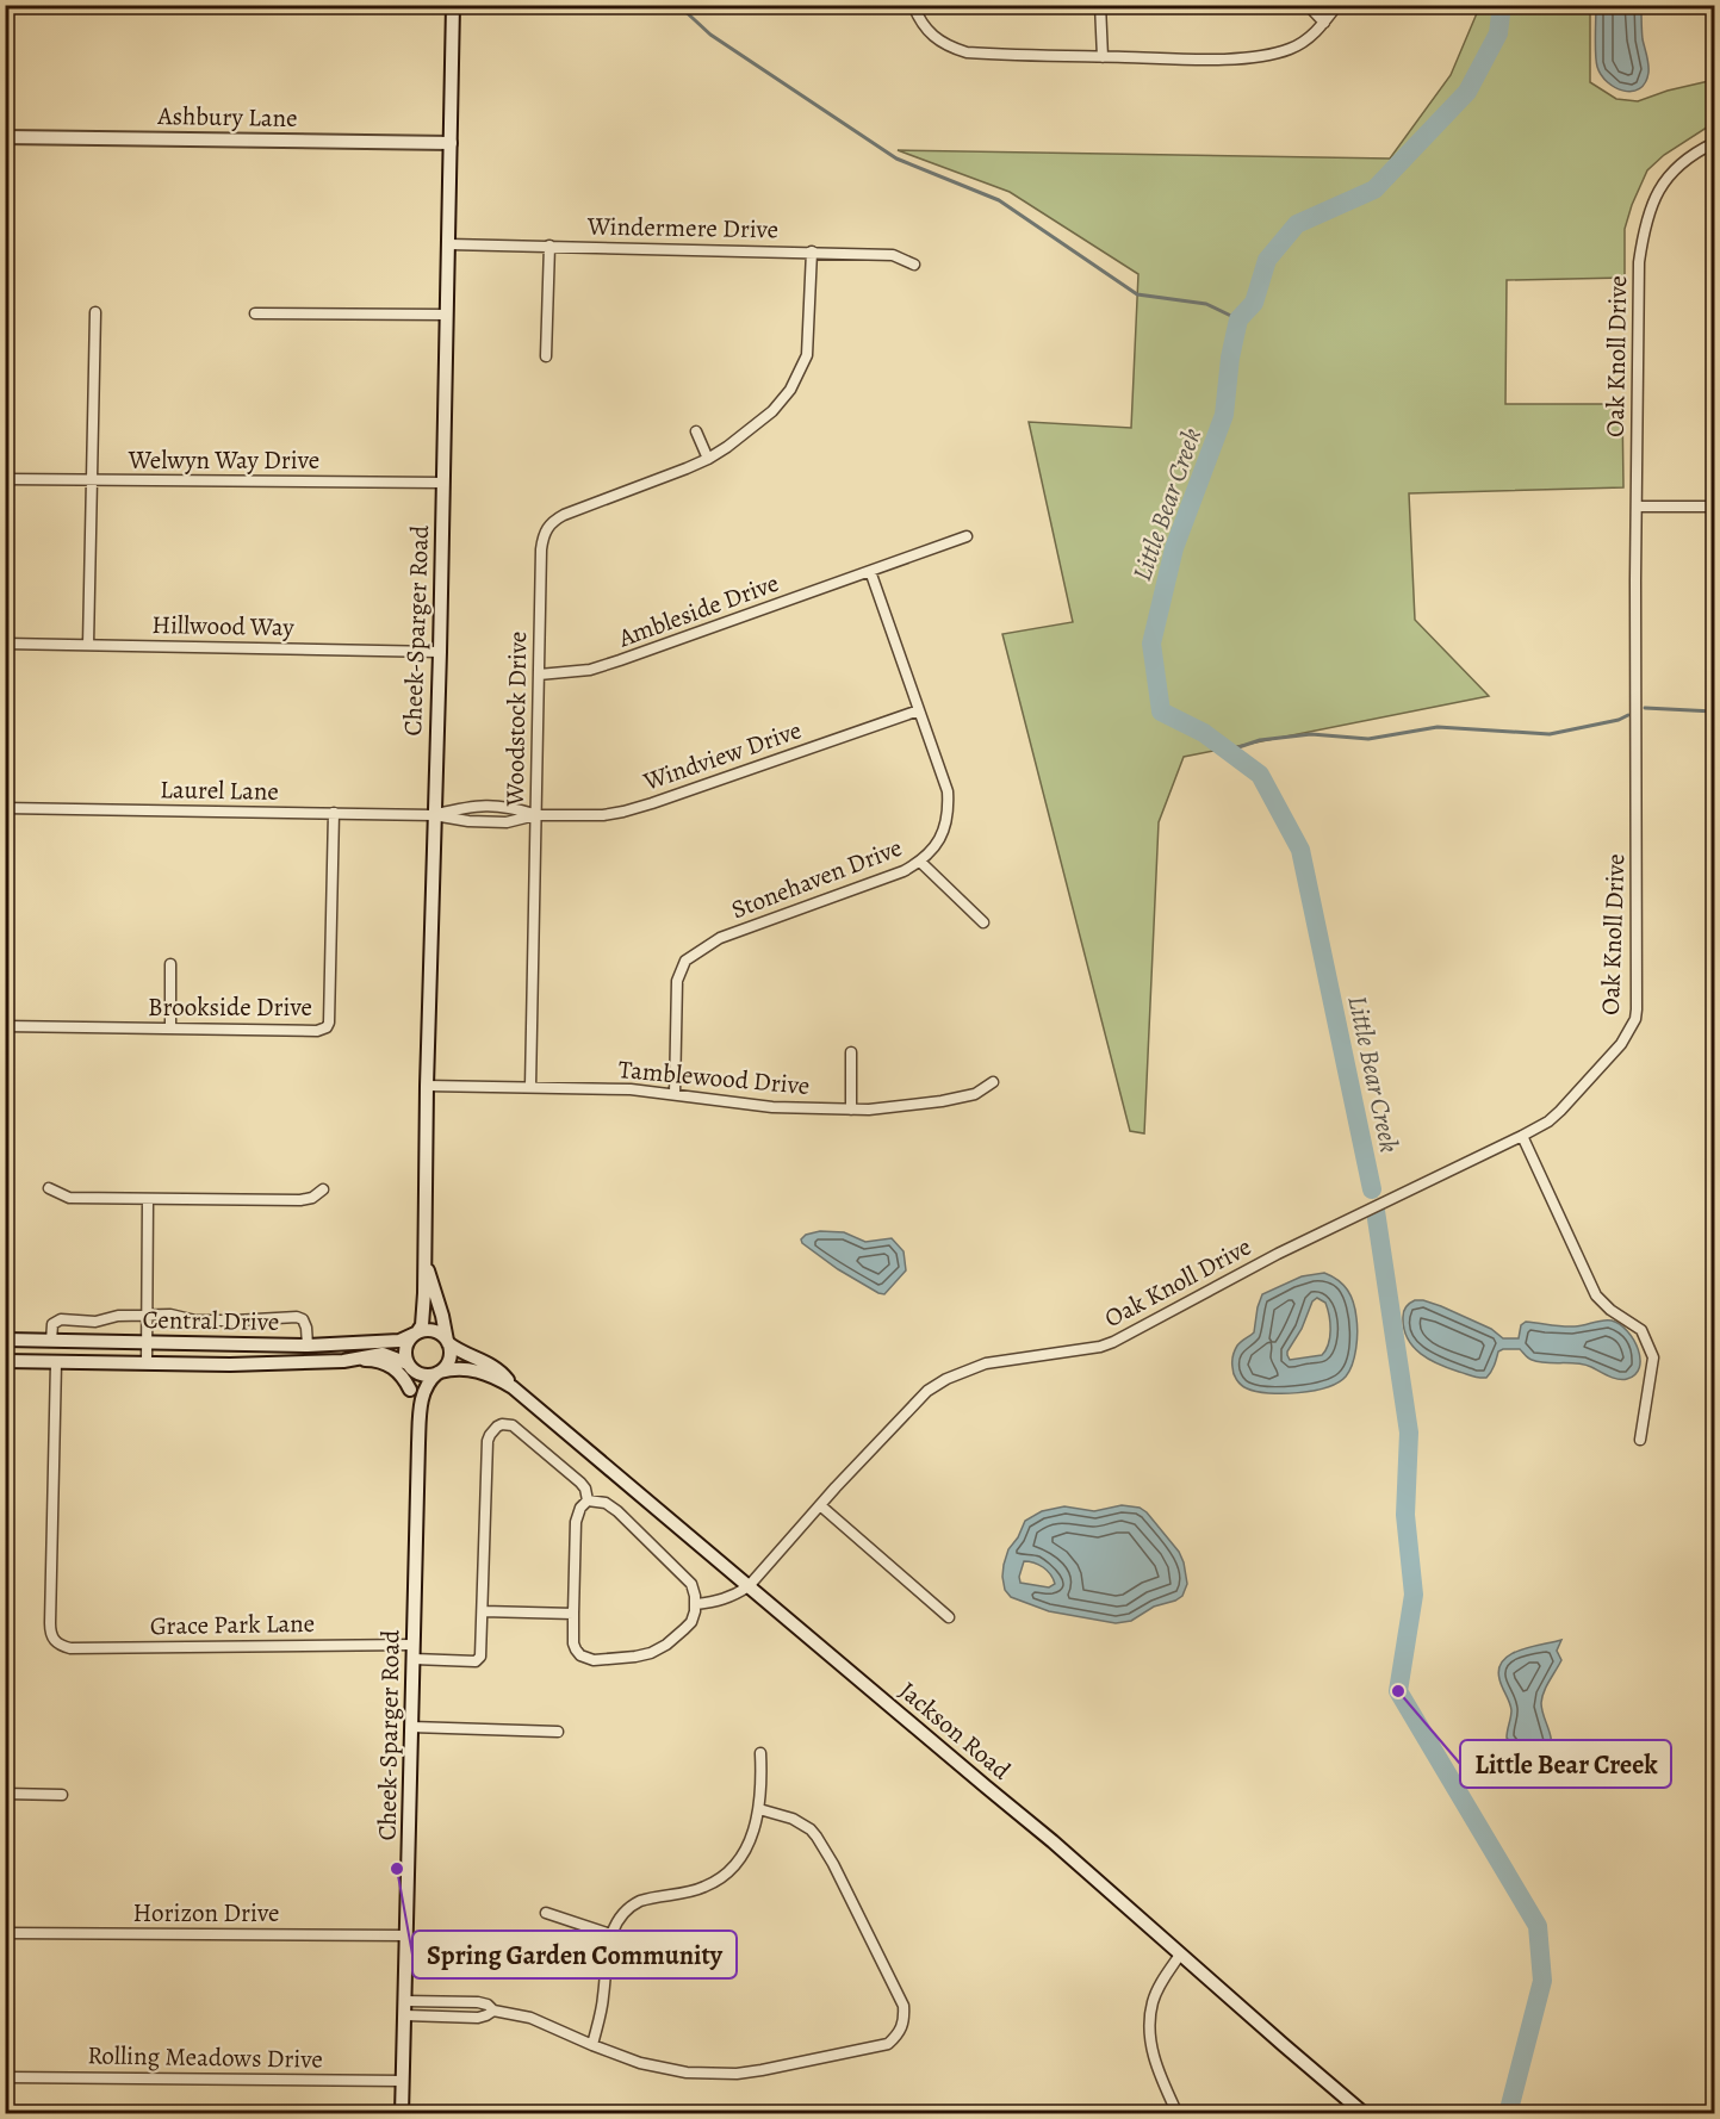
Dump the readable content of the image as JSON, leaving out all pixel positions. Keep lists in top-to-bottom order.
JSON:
{
  "streets": {
    "main road": [
      "Ashbury Lane",
      "Cheek-Sparger Road",
      "Central Drive",
      "Jackson Road"
    ],
    "street": [
      "Windermere Drive",
      "Oak Knoll Drive",
      "Welwyn Way Drive",
      "Ambleside Drive",
      "Hillwood Way",
      "Woodstock Drive",
      "Windview Drive",
      "Laurel Lane",
      "Stonehaven Drive",
      "Brookside Drive",
      "Tamblewood Drive",
      "Grace Park Lane",
      "Horizon Drive",
      "Rolling Meadows Drive"
    ]
  },
  "crossings": [
    ["Ashbury Lane", "Cheek-Sparger Road"],
    ["Windermere Drive", "Cheek-Sparger Road"],
    ["Windermere Drive", "Woodstock Drive"],
    ["Oak Knoll Drive", "Jackson Road"],
    ["Welwyn Way Drive", "Cheek-Sparger Road"],
    ["Ambleside Drive", "Woodstock Drive"],
    ["Ambleside Drive", "Stonehaven Drive"],
    ["Hillwood Way", "Cheek-Sparger Road"],
    ["Cheek-Sparger Road", "Windview Drive"],
    ["Cheek-Sparger Road", "Laurel Lane"],
    ["Cheek-Sparger Road", "Tamblewood Drive"],
    ["Cheek-Sparger Road", "Central Drive"],
    ["Cheek-Sparger Road", "Grace Park Lane"],
    ["Cheek-Sparger Road", "Jackson Road"],
    ["Cheek-Sparger Road", "Horizon Drive"],
    ["Cheek-Sparger Road", "Rolling Meadows Drive"],
    ["Woodstock Drive", "Windview Drive"],
    ["Woodstock Drive", "Tamblewood Drive"],
    ["Windview Drive", "Laurel Lane"],
    ["Windview Drive", "Stonehaven Drive"],
    ["Laurel Lane", "Brookside Drive"],
    ["Stonehaven Drive", "Tamblewood Drive"],
    ["Central Drive", "Grace Park Lane"],
    ["Central Drive", "Jackson Road"]
  ],
  "water": ["Little Bear Creek"],
  "places": ["Little Bear Creek", "Spring Garden Community"]
}
